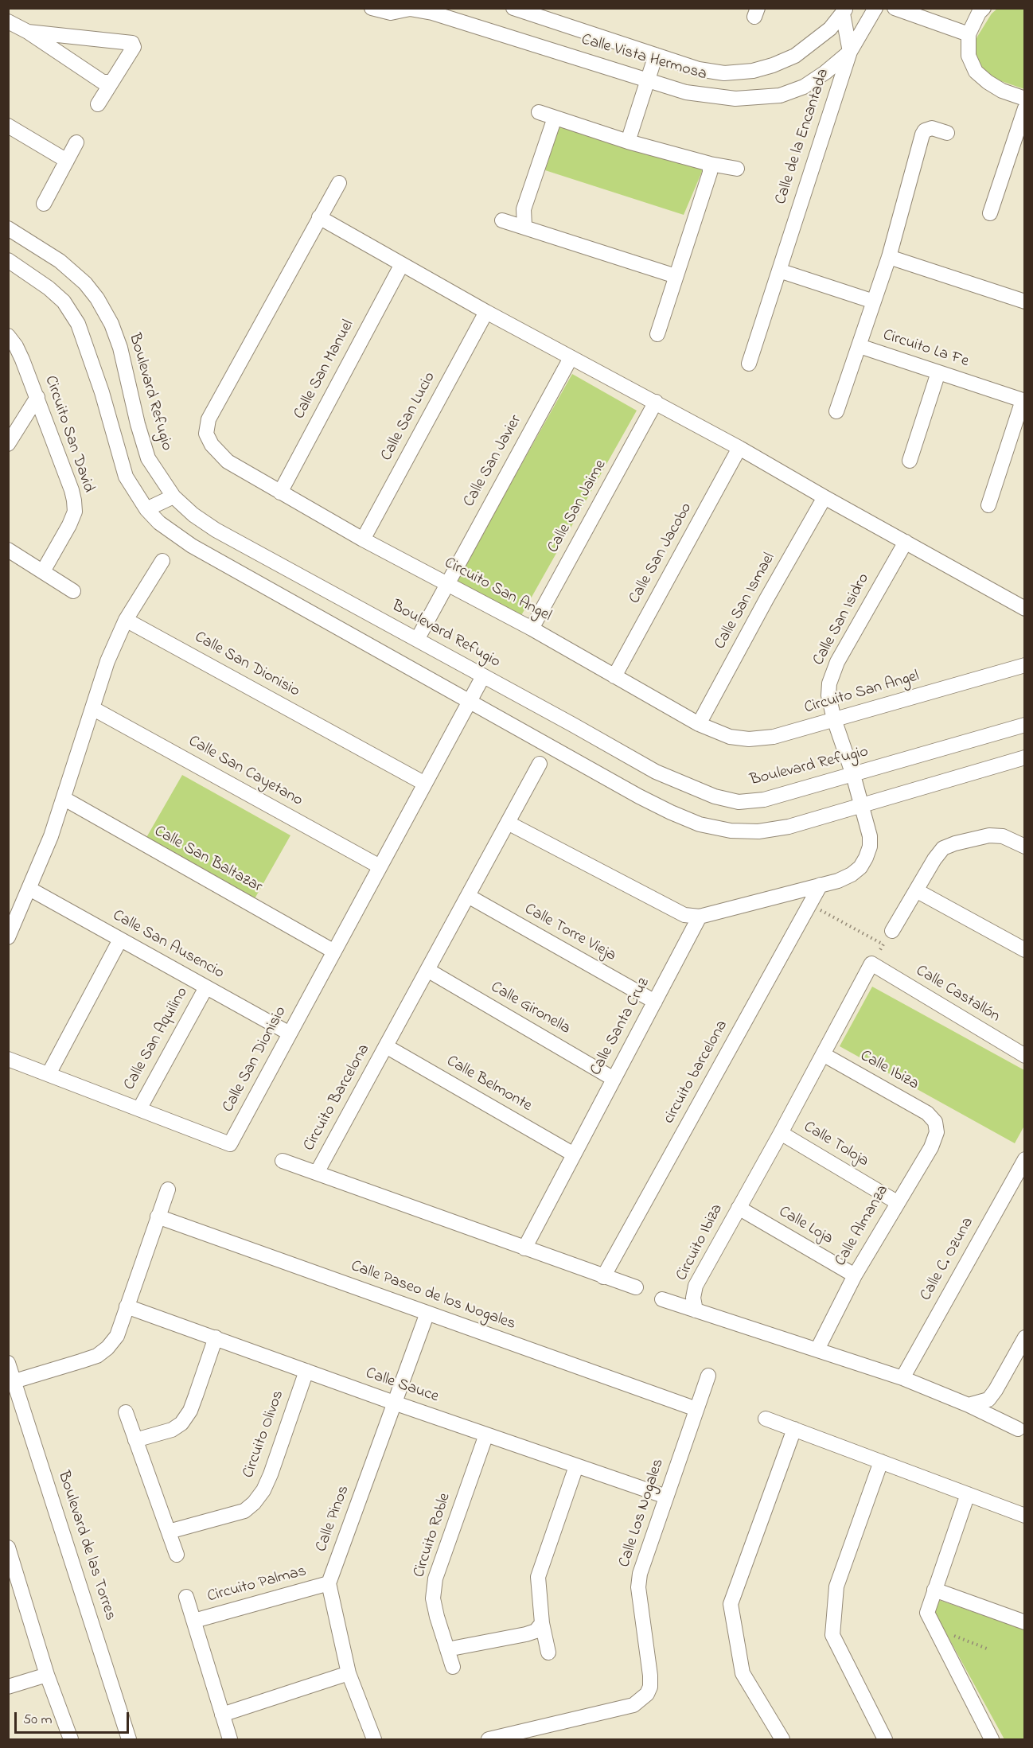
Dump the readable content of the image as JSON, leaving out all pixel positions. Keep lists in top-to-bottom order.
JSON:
{
  "streets": {
    "street": [
      "Calle Vista Hermosa",
      "Calle de la Encantada",
      "Circuito La Fe",
      "Calle San Manuel",
      "Boulevard Refugio",
      "Calle San Lucio",
      "Circuito San David",
      "Calle San Javier",
      "Calle San Jaime",
      "Calle San Jacobo",
      "Circuito San Angel",
      "Calle San Ismael",
      "Calle San Isidro",
      "Calle San Dionisio",
      "Calle San Cayetano",
      "Calle San Baltazar",
      "Calle Torre Vieja",
      "Calle San Ausencio",
      "Calle Castallón",
      "Calle Gironella",
      "Calle Santa Cruz",
      "Calle San Aquilino",
      "Calle Ibiza",
      "circuito barcelona",
      "Calle Belmonte",
      "Circuito Barcelona",
      "Calle Toloja",
      "Calle Loja",
      "Calle Almanza",
      "Circuito Ibiza",
      "Calle C. Ozuna",
      "Calle Paseo de los Nogales",
      "Calle Sauce",
      "Circuito Olivos",
      "Calle Los Nogales",
      "Calle Pinos",
      "Circuito Roble",
      "Boulevard de las Torres",
      "Circuito Palmas"
    ]
  },
  "crossings": [
    ["Calle Vista Hermosa", "Calle de la Encantada"],
    ["Calle San Manuel", "Circuito San Angel"],
    ["Boulevard Refugio", "Calle San Javier"],
    ["Boulevard Refugio", "Calle San Dionisio"],
    ["Calle San Lucio", "Circuito San Angel"],
    ["Calle San Javier", "Circuito San Angel"],
    ["Calle San Jaime", "Circuito San Angel"],
    ["Calle San Jacobo", "Circuito San Angel"],
    ["Circuito San Angel", "Calle San Ismael"],
    ["Circuito San Angel", "Calle San Isidro"],
    ["Calle San Dionisio", "Calle San Cayetano"],
    ["Calle San Dionisio", "Calle San Baltazar"],
    ["Calle San Dionisio", "Calle San Ausencio"],
    ["Calle San Dionisio", "Calle San Aquilino"],
    ["Calle Torre Vieja", "Calle Santa Cruz"],
    ["Calle Torre Vieja", "Circuito Barcelona"],
    ["Calle San Ausencio", "Calle San Aquilino"],
    ["Calle Castallón", "Circuito Ibiza"],
    ["Calle Gironella", "Calle Santa Cruz"],
    ["Calle Gironella", "Circuito Barcelona"],
    ["Calle Santa Cruz", "Calle Belmonte"],
    ["Calle Ibiza", "Calle Almanza"],
    ["Calle Ibiza", "Circuito Ibiza"],
    ["circuito barcelona", "Circuito Barcelona"],
    ["Calle Belmonte", "Circuito Barcelona"],
    ["Calle Toloja", "Calle Almanza"],
    ["Calle Toloja", "Circuito Ibiza"],
    ["Calle Loja", "Calle Almanza"],
    ["Calle Loja", "Circuito Ibiza"],
    ["Calle Paseo de los Nogales", "Calle Los Nogales"],
    ["Calle Paseo de los Nogales", "Calle Pinos"],
    ["Calle Sauce", "Circuito Olivos"],
    ["Calle Sauce", "Calle Los Nogales"],
    ["Calle Sauce", "Calle Pinos"],
    ["Calle Sauce", "Circuito Roble"],
    ["Calle Pinos", "Circuito Palmas"]
  ],
  "scale_bar": "50 m"
}
